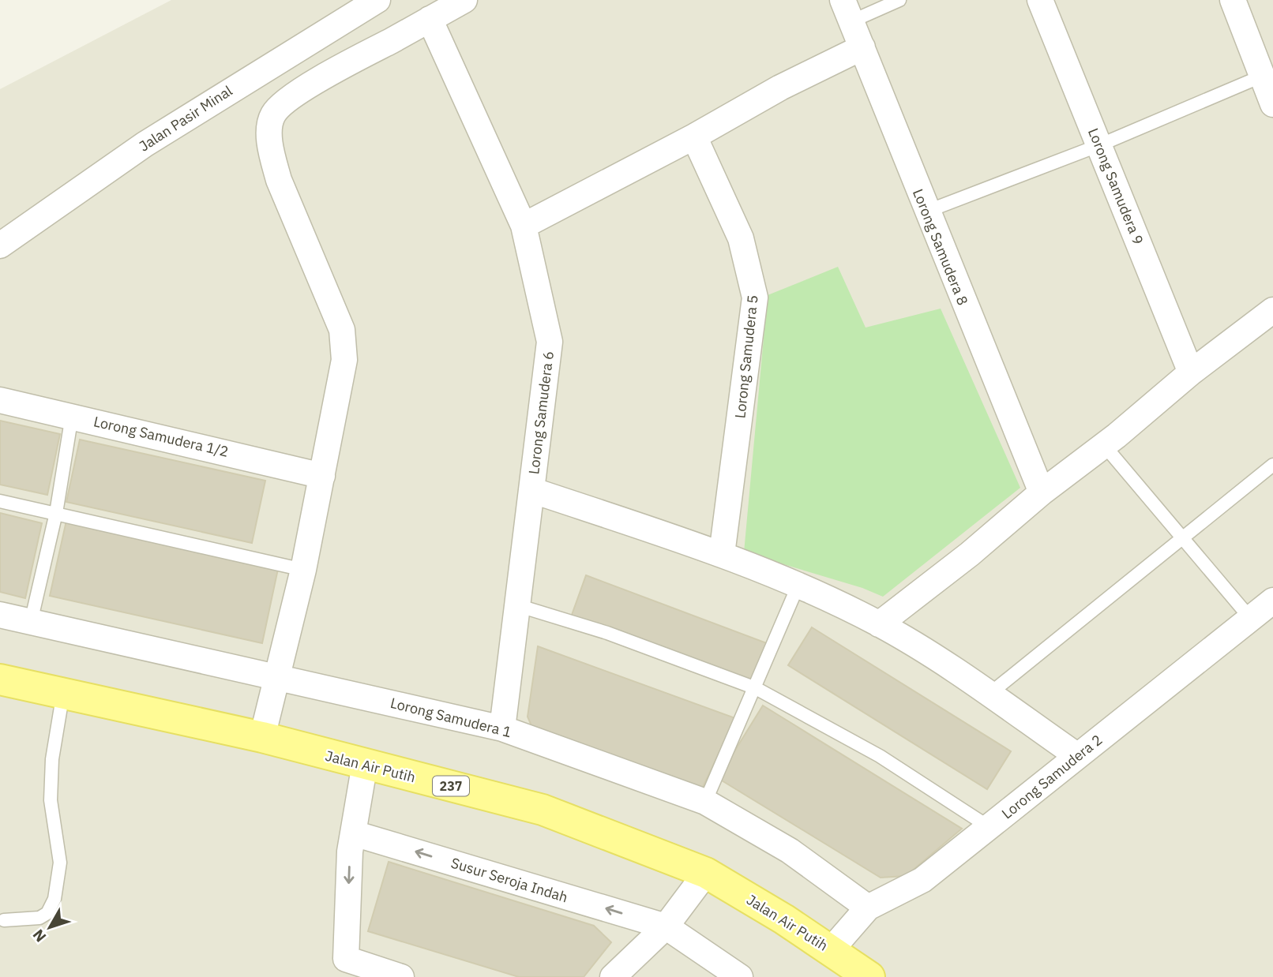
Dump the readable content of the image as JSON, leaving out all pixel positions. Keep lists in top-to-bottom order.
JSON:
{
  "streets": {
    "main road": ["Jalan Air Putih", "237"],
    "street": [
      "Jalan Pasir Minal",
      "Lorong Samudera 9",
      "Lorong Samudera 8",
      "Lorong Samudera 5",
      "Lorong Samudera 6",
      "Lorong Samudera 1/2",
      "Lorong Samudera 1",
      "Lorong Samudera 2",
      "Susur Seroja Indah"
    ]
  },
  "crossings": [
    ["Lorong Samudera 6", "Lorong Samudera 1"],
    ["Lorong Samudera 1", "Lorong Samudera 2"],
    ["Jalan Air Putih", "Lorong Samudera 2"]
  ],
  "one_way": ["Susur Seroja Indah"],
  "north": "bottom left"
}
